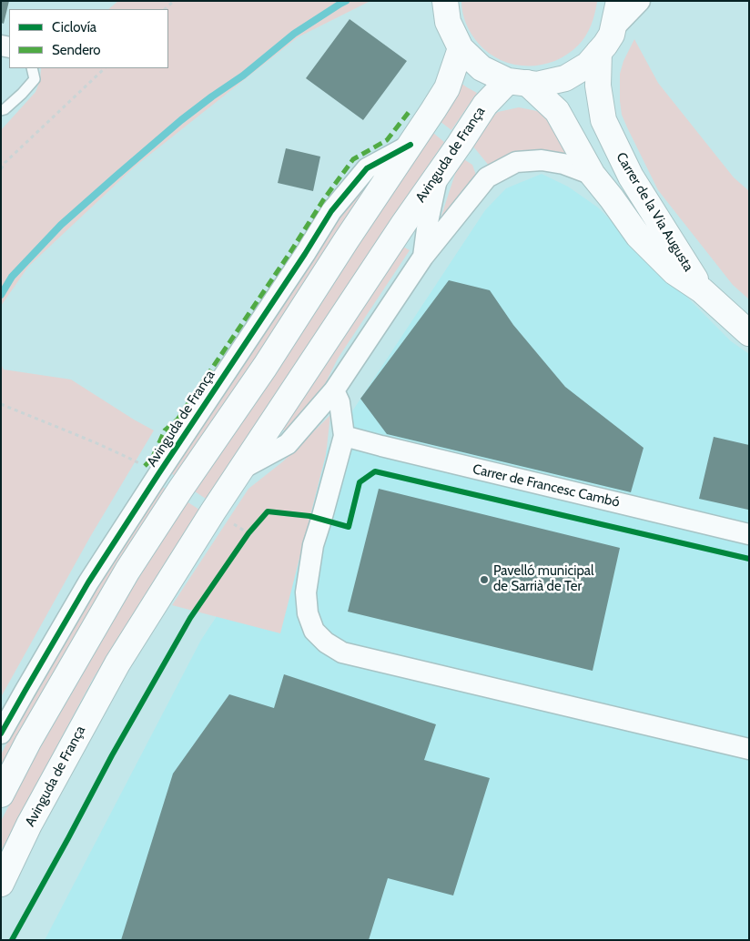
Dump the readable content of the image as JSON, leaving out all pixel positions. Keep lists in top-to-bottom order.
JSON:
{
  "streets": {
    "main road": ["Avinguda de França", "Carrer de la Via Augusta"],
    "street": ["Carrer de Francesc Cambó"]
  },
  "crossings": [
    ["Avinguda de França", "Carrer de la Via Augusta"]
  ],
  "places": ["Pavelló municipal de Sarrià de Ter"],
  "legend": ["Ciclovía", "Sendero"]
}
